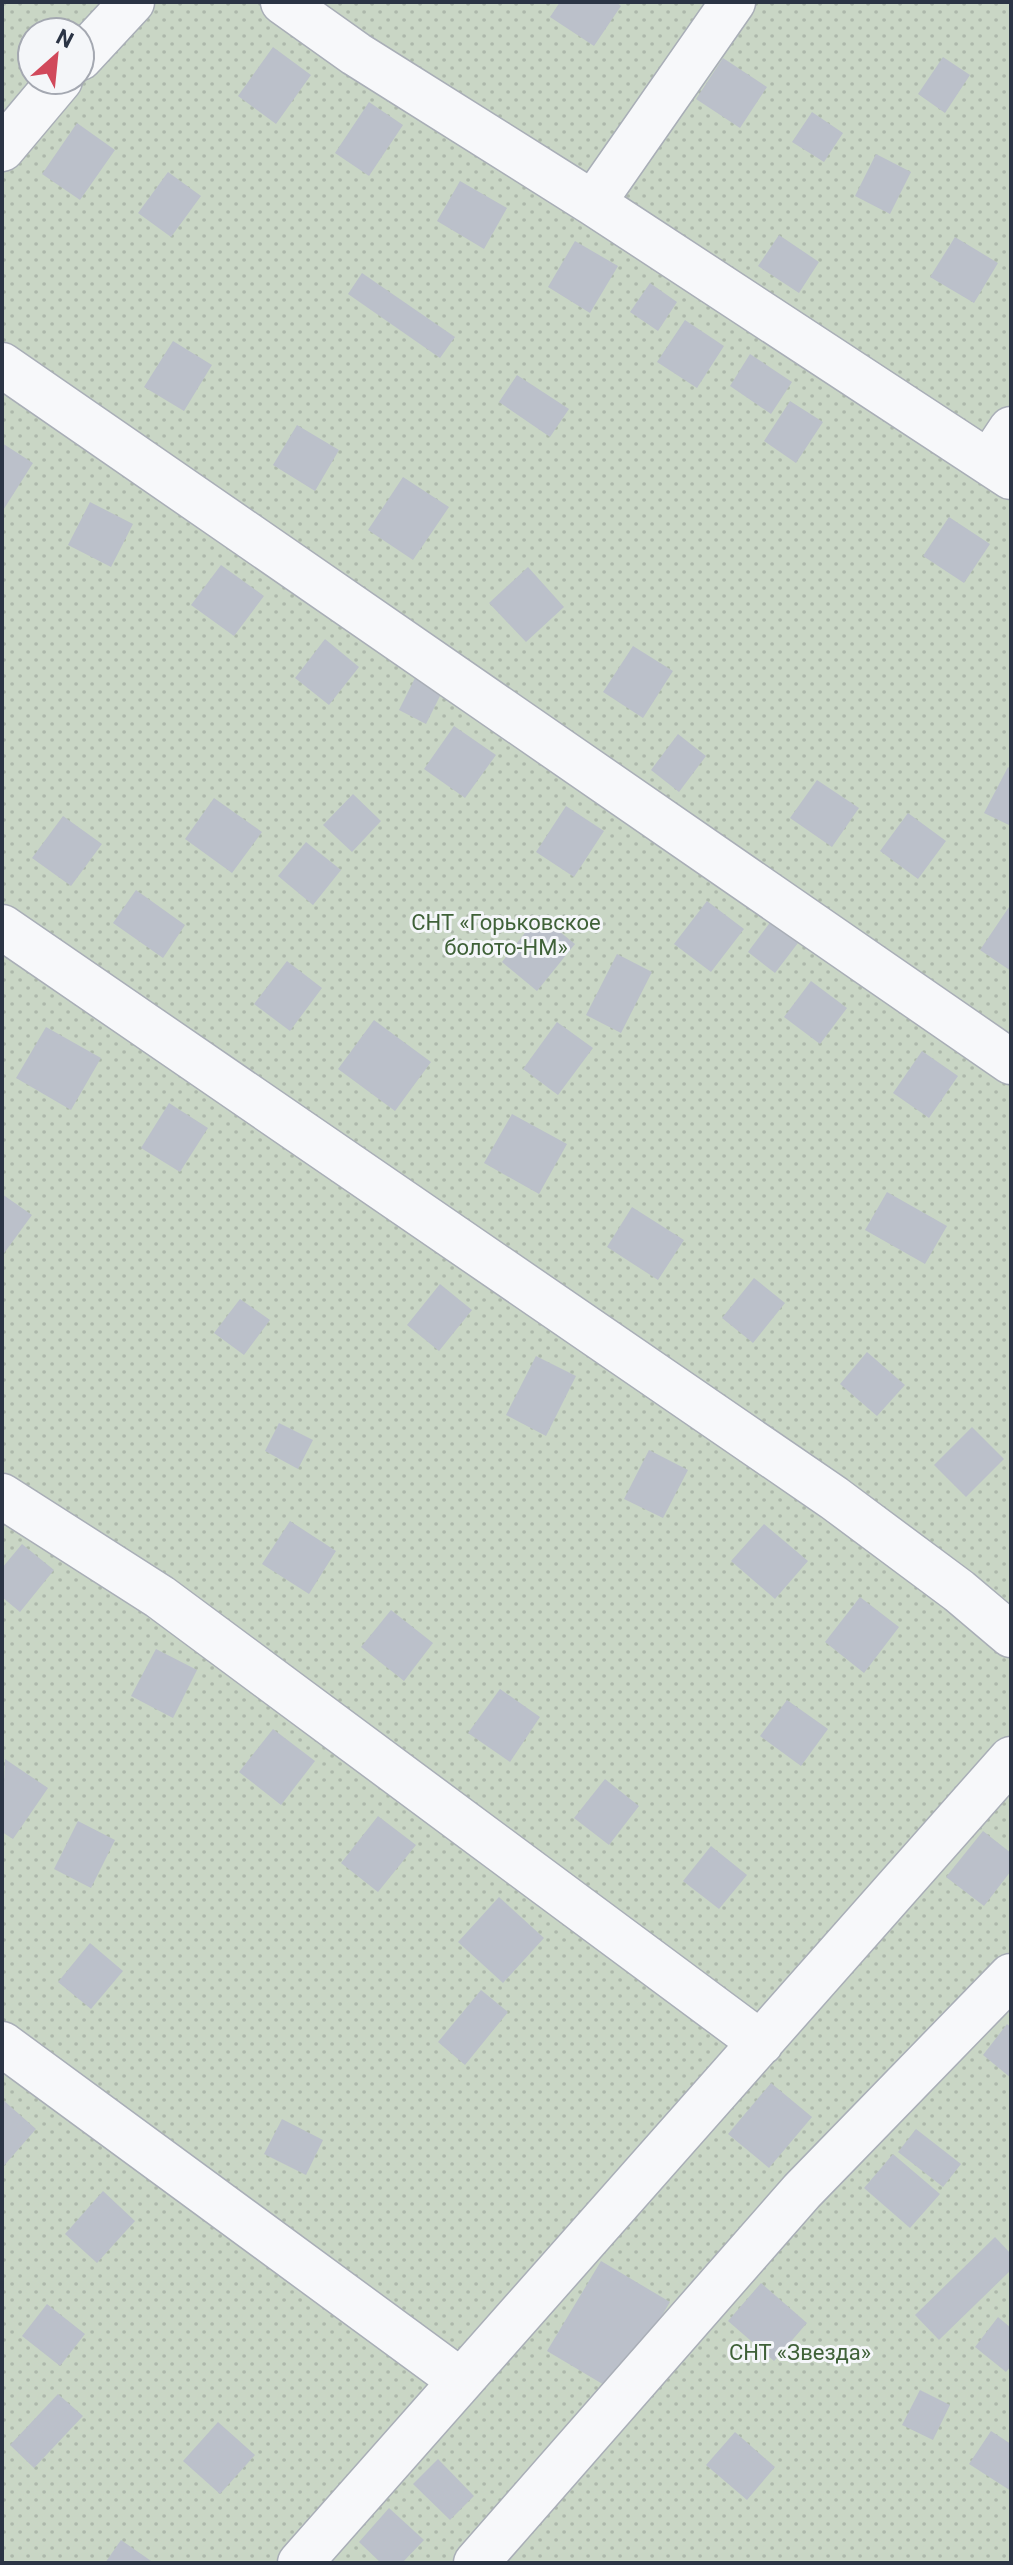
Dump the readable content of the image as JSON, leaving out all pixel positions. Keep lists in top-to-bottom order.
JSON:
{
  "parks": ["СНТ «Горьковское болото-НМ»", "СНТ «Звезда»"],
  "north": "top right"
}
